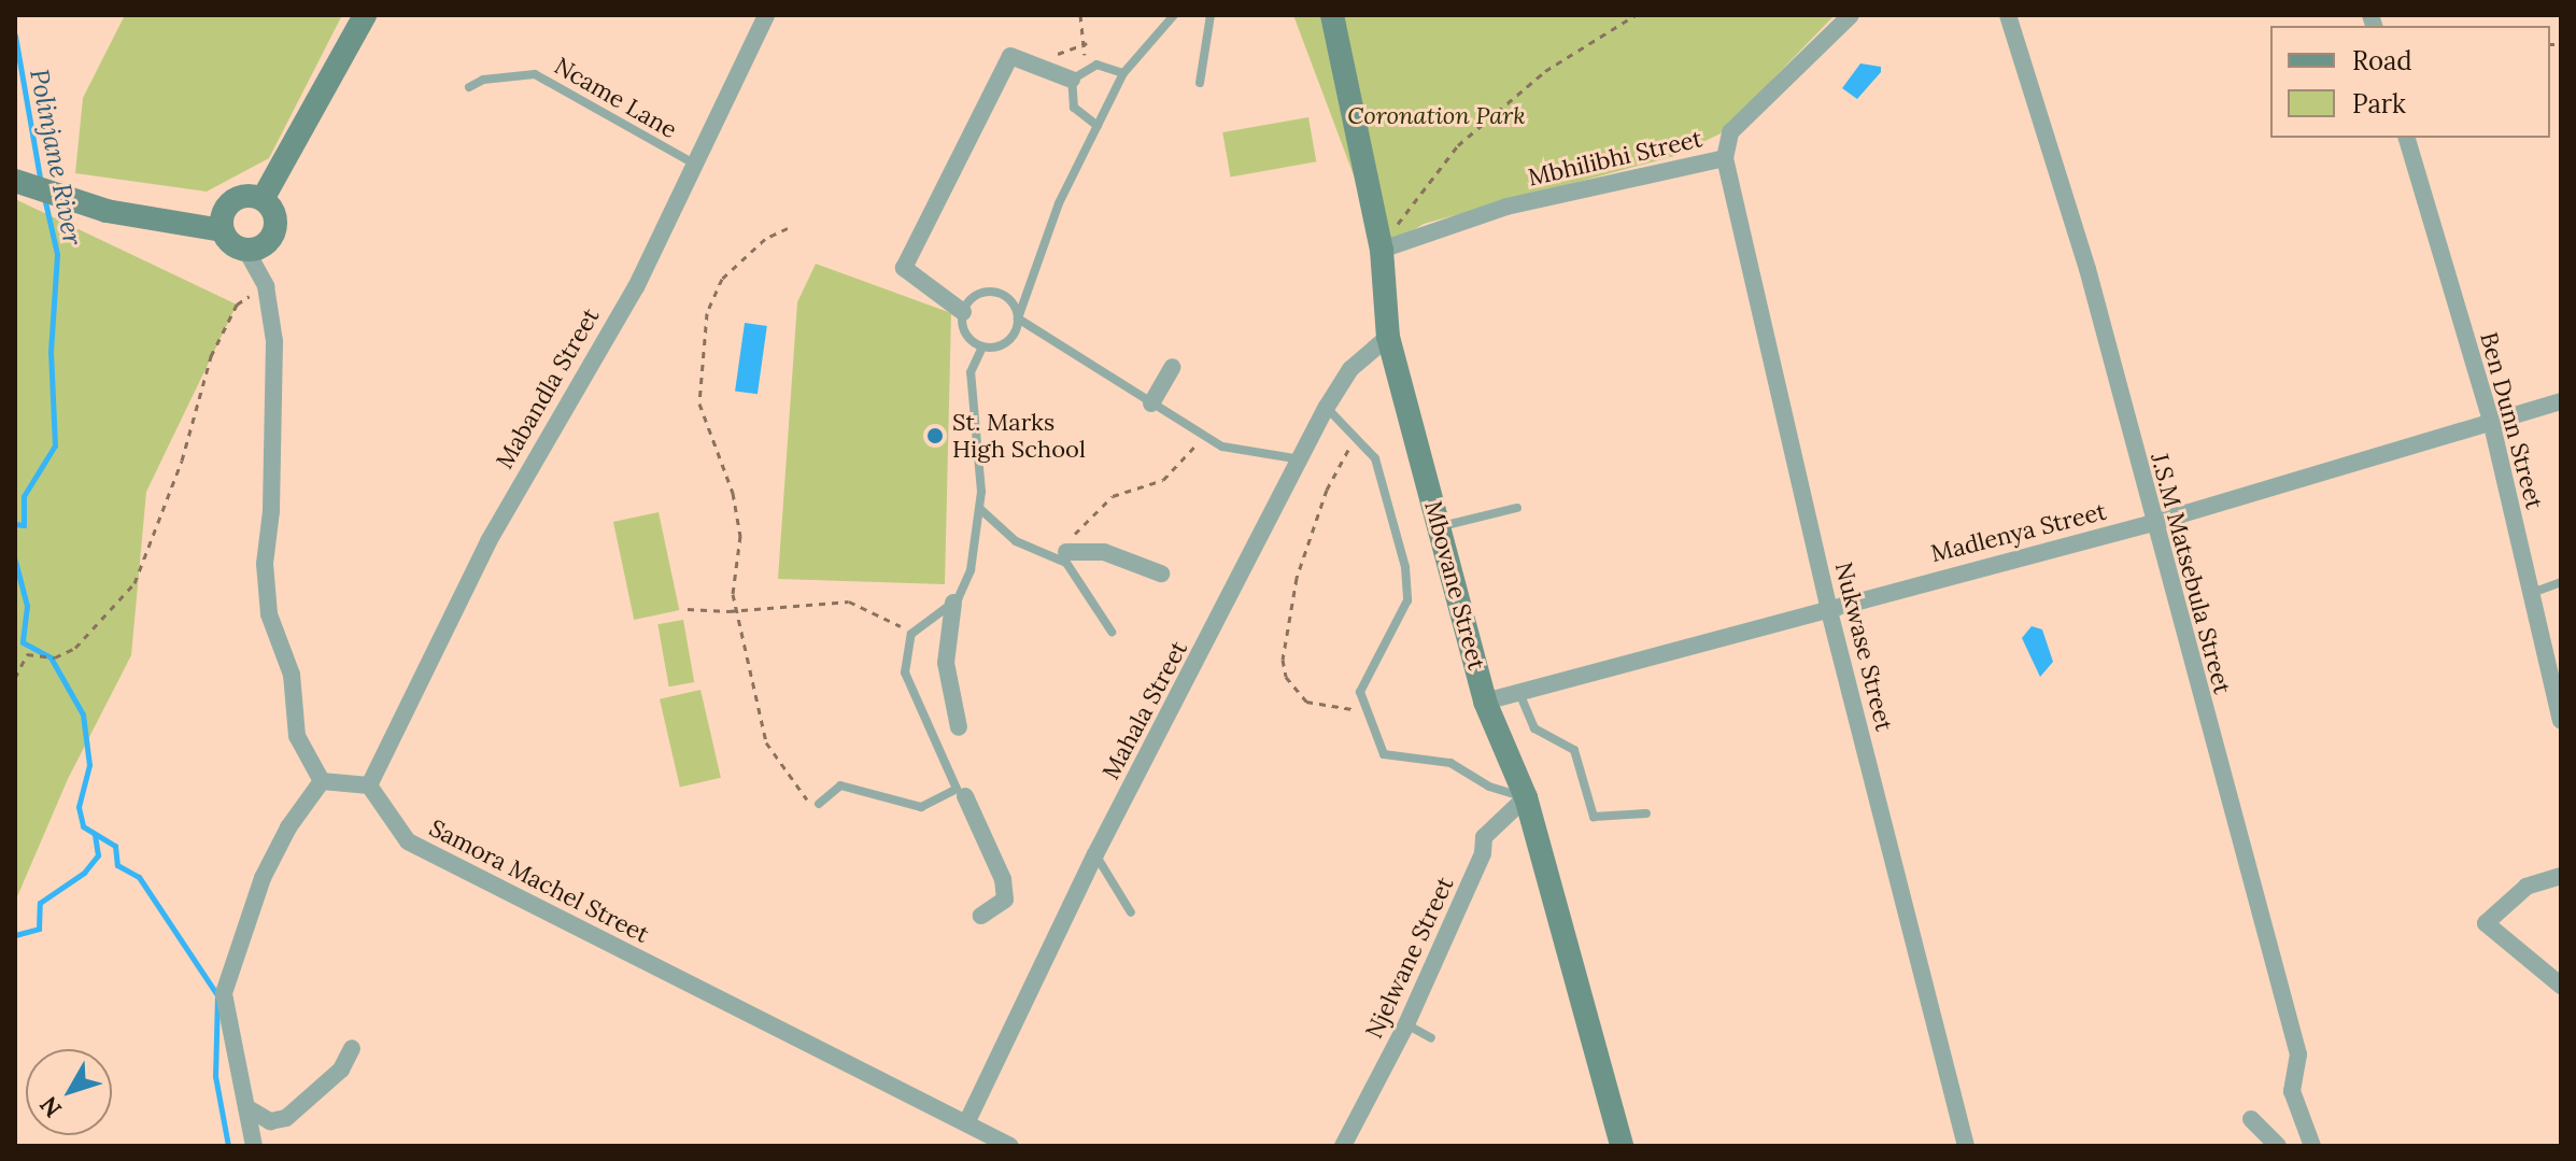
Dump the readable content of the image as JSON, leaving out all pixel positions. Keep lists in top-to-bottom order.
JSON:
{
  "streets": {
    "street": [
      "Mbhilibhi Street",
      "Mabandla Street",
      "Ben Dunn Street",
      "Madlenya Street",
      "J.S.M Matsebula Street",
      "Mbovane Street",
      "Nukwase Street",
      "Mahala Street",
      "Samora Machel Street",
      "Njelwane Street"
    ],
    "lane": ["Ncame Lane"]
  },
  "crossings": [
    ["Ncame Lane", "Mabandla Street"],
    ["Mbhilibhi Street", "Mbovane Street"],
    ["Mbhilibhi Street", "Nukwase Street"],
    ["Mabandla Street", "Samora Machel Street"],
    ["Ben Dunn Street", "Madlenya Street"],
    ["Madlenya Street", "J.S.M Matsebula Street"],
    ["Madlenya Street", "Mbovane Street"],
    ["Madlenya Street", "Nukwase Street"],
    ["Mbovane Street", "Mahala Street"],
    ["Mbovane Street", "Njelwane Street"],
    ["Mahala Street", "Samora Machel Street"]
  ],
  "water": ["Polinjane River"],
  "parks": ["Coronation Park"],
  "places": ["St. Marks High School"],
  "legend": ["Road", "Park"],
  "north": "bottom left"
}
